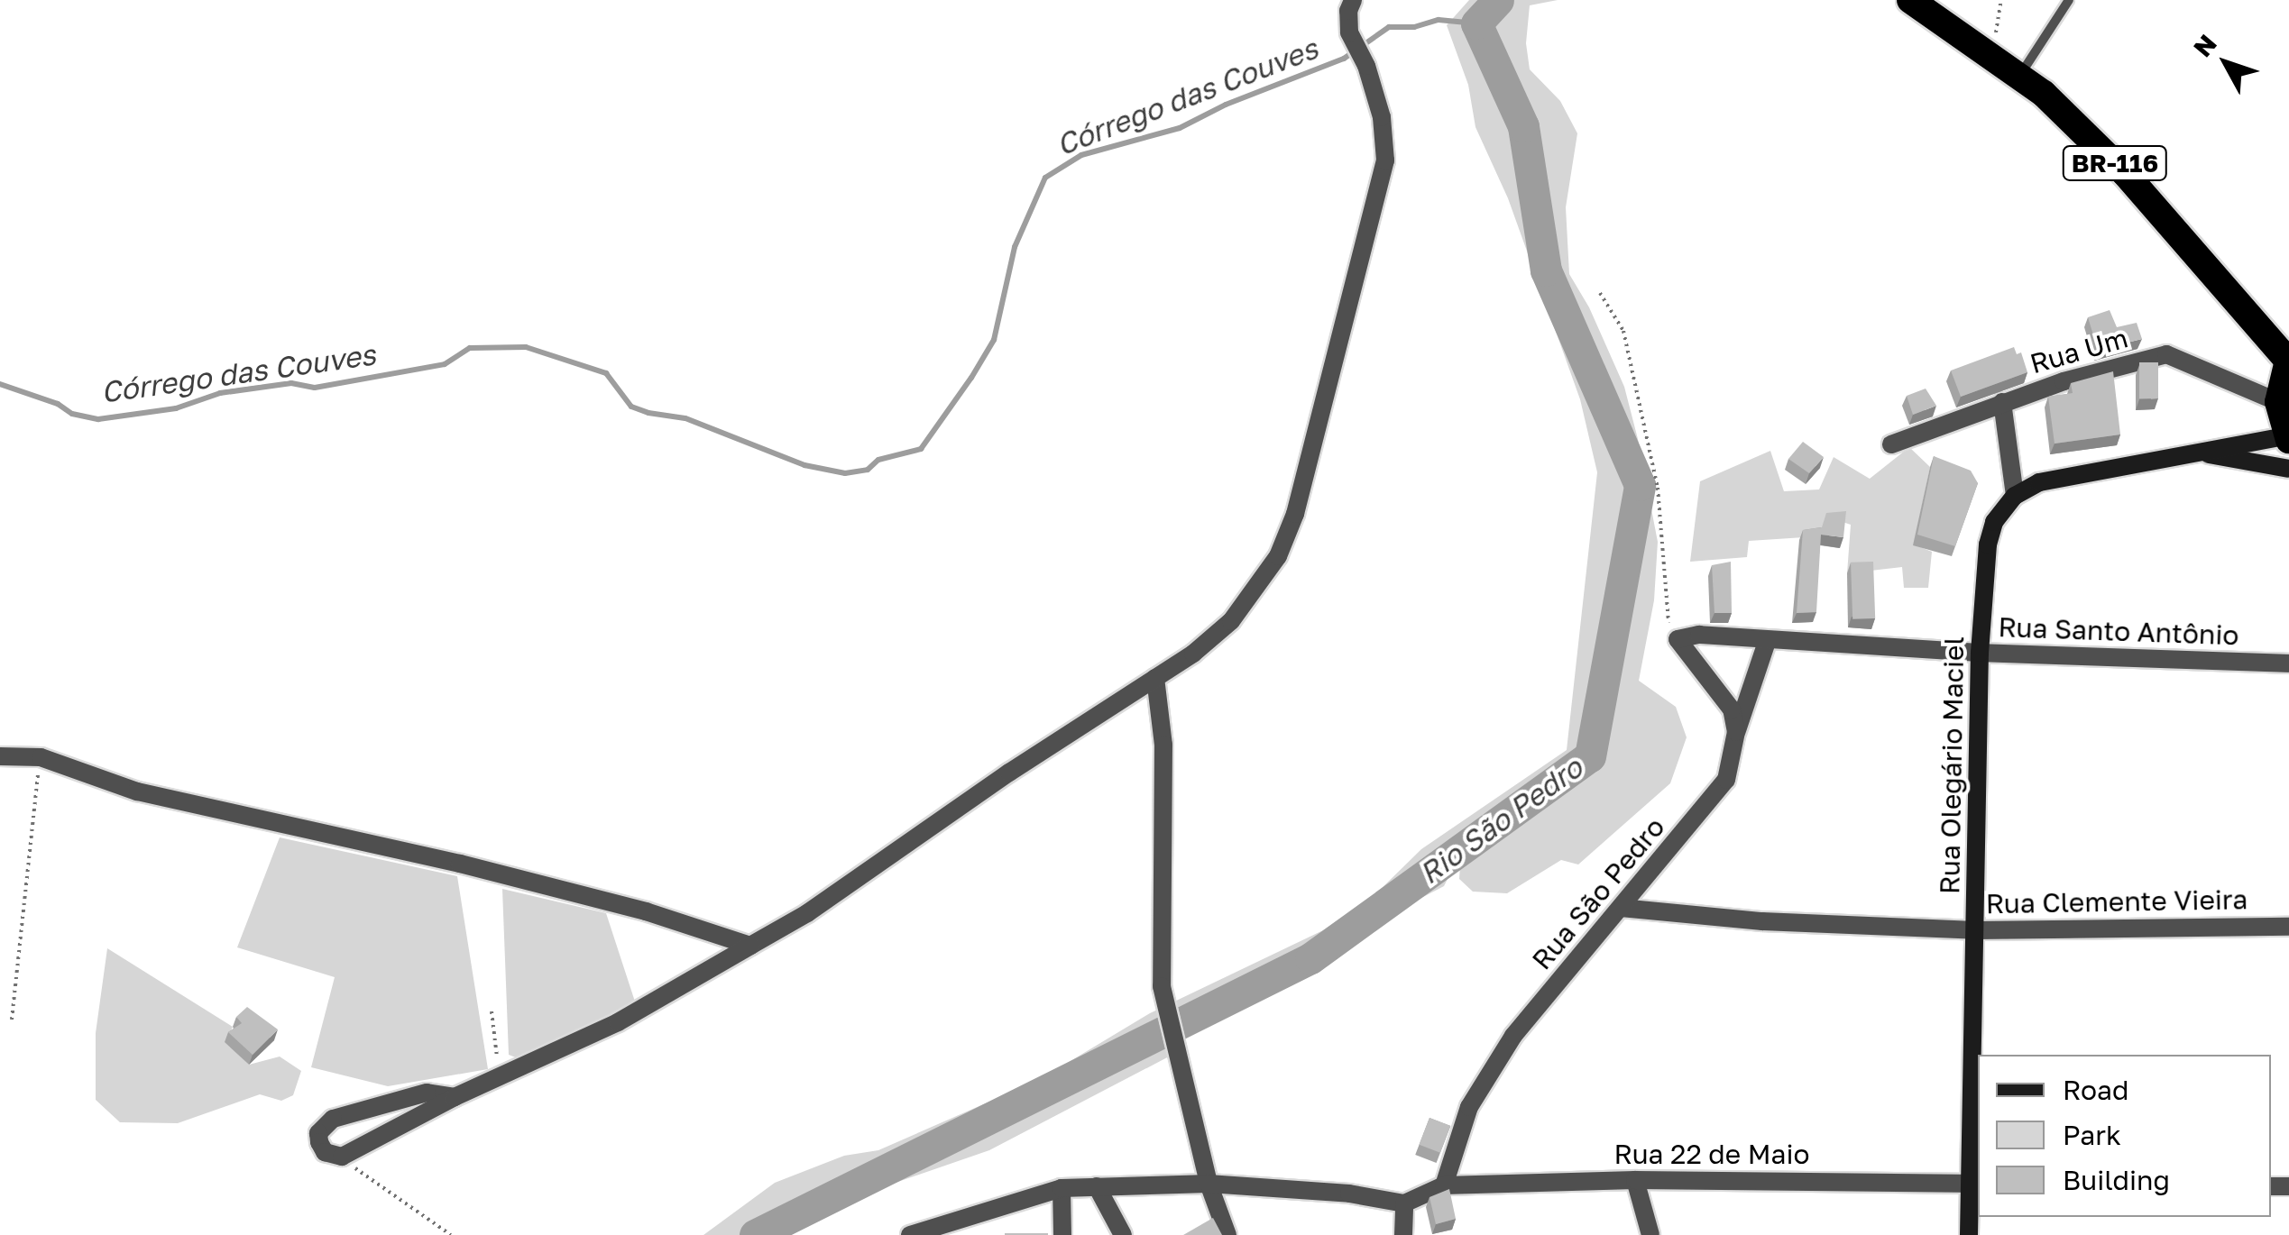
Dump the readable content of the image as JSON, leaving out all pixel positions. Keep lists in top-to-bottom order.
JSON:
{
  "streets": {
    "highway": ["BR-116"],
    "street": [
      "Rua Um",
      "Rua Santo Antônio",
      "Rua Olegário Maciel",
      "Rua São Pedro",
      "Rua Clemente Vieira",
      "Rua 22 de Maio"
    ]
  },
  "crossings": [
    ["Rua Santo Antônio", "Rua Olegário Maciel"],
    ["Rua Santo Antônio", "Rua São Pedro"],
    ["Rua Olegário Maciel", "Rua Clemente Vieira"],
    ["Rua Olegário Maciel", "Rua 22 de Maio"],
    ["Rua São Pedro", "Rua Clemente Vieira"],
    ["Rua São Pedro", "Rua 22 de Maio"]
  ],
  "water": ["Córrego das Couves", "Rio São Pedro"],
  "legend": ["Road", "Park", "Building"],
  "north": "top left"
}
